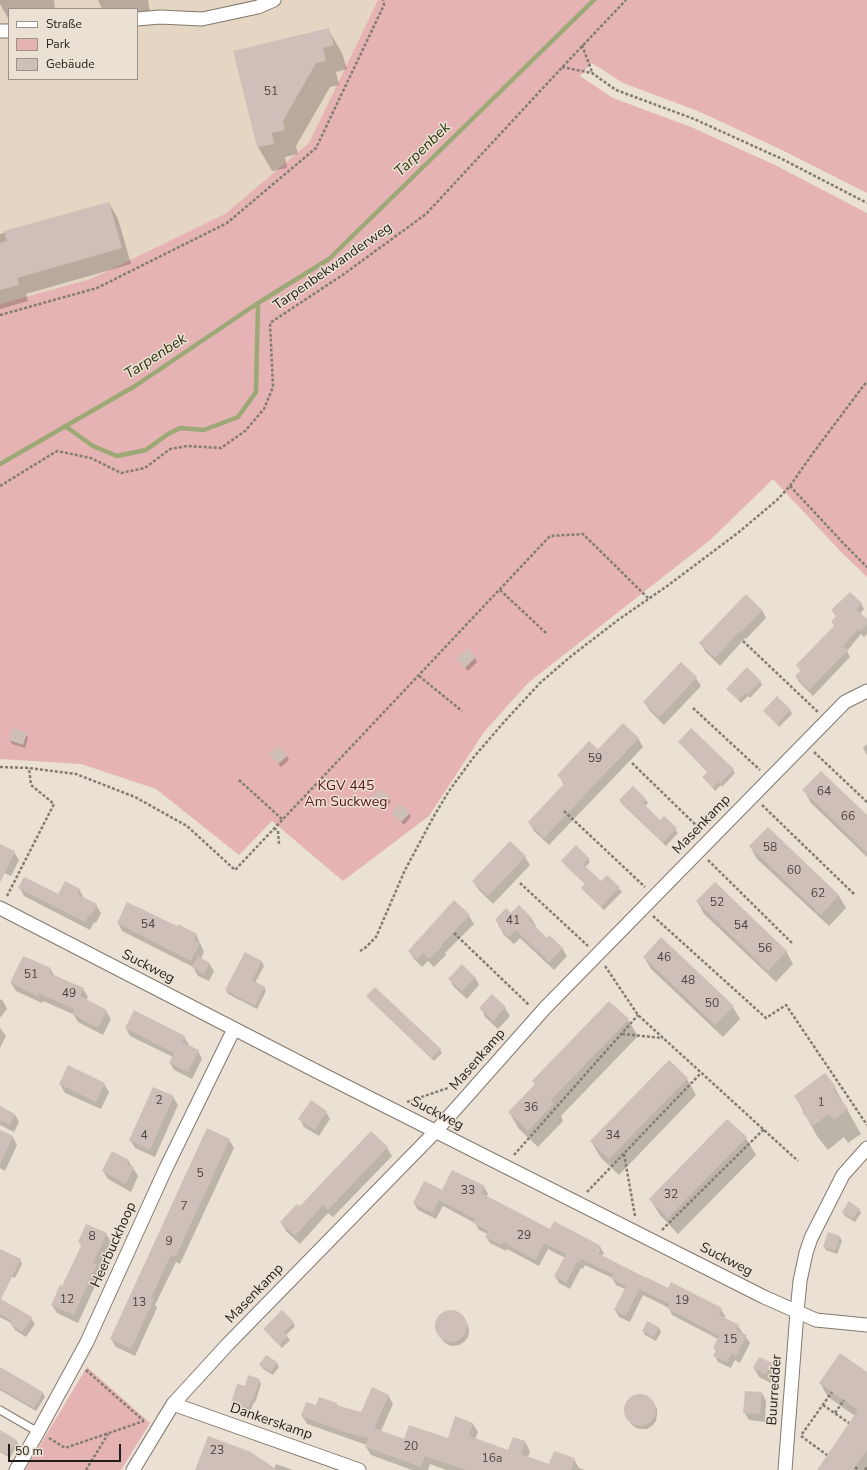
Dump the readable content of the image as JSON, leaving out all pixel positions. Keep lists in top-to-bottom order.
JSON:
{
  "streets": {
    "street": [
      "Masenkamp",
      "Suckweg",
      "Heerbuckhoop",
      "Buurredder",
      "Dankerskamp"
    ],
    "path": ["Tarpenbekwanderweg"]
  },
  "crossings": [
    ["Masenkamp", "Suckweg"],
    ["Masenkamp", "Dankerskamp"],
    ["Suckweg", "Heerbuckhoop"],
    ["Suckweg", "Buurredder"]
  ],
  "water": ["Tarpenbek"],
  "parks": ["KGV 445 Am Suckweg"],
  "house_numbers": [
    "51",
    "59",
    "64",
    "66",
    "58",
    "60",
    "62",
    "52",
    "41",
    "54",
    "54",
    "56",
    "46",
    "51",
    "48",
    "49",
    "50",
    "2",
    "1",
    "36",
    "4",
    "34",
    "5",
    "33",
    "32",
    "7",
    "29",
    "8",
    "9",
    "12",
    "19",
    "13",
    "15",
    "20",
    "23",
    "16a"
  ],
  "legend": ["Straße", "Park", "Gebäude"],
  "scale_bar": "50 m"
}
